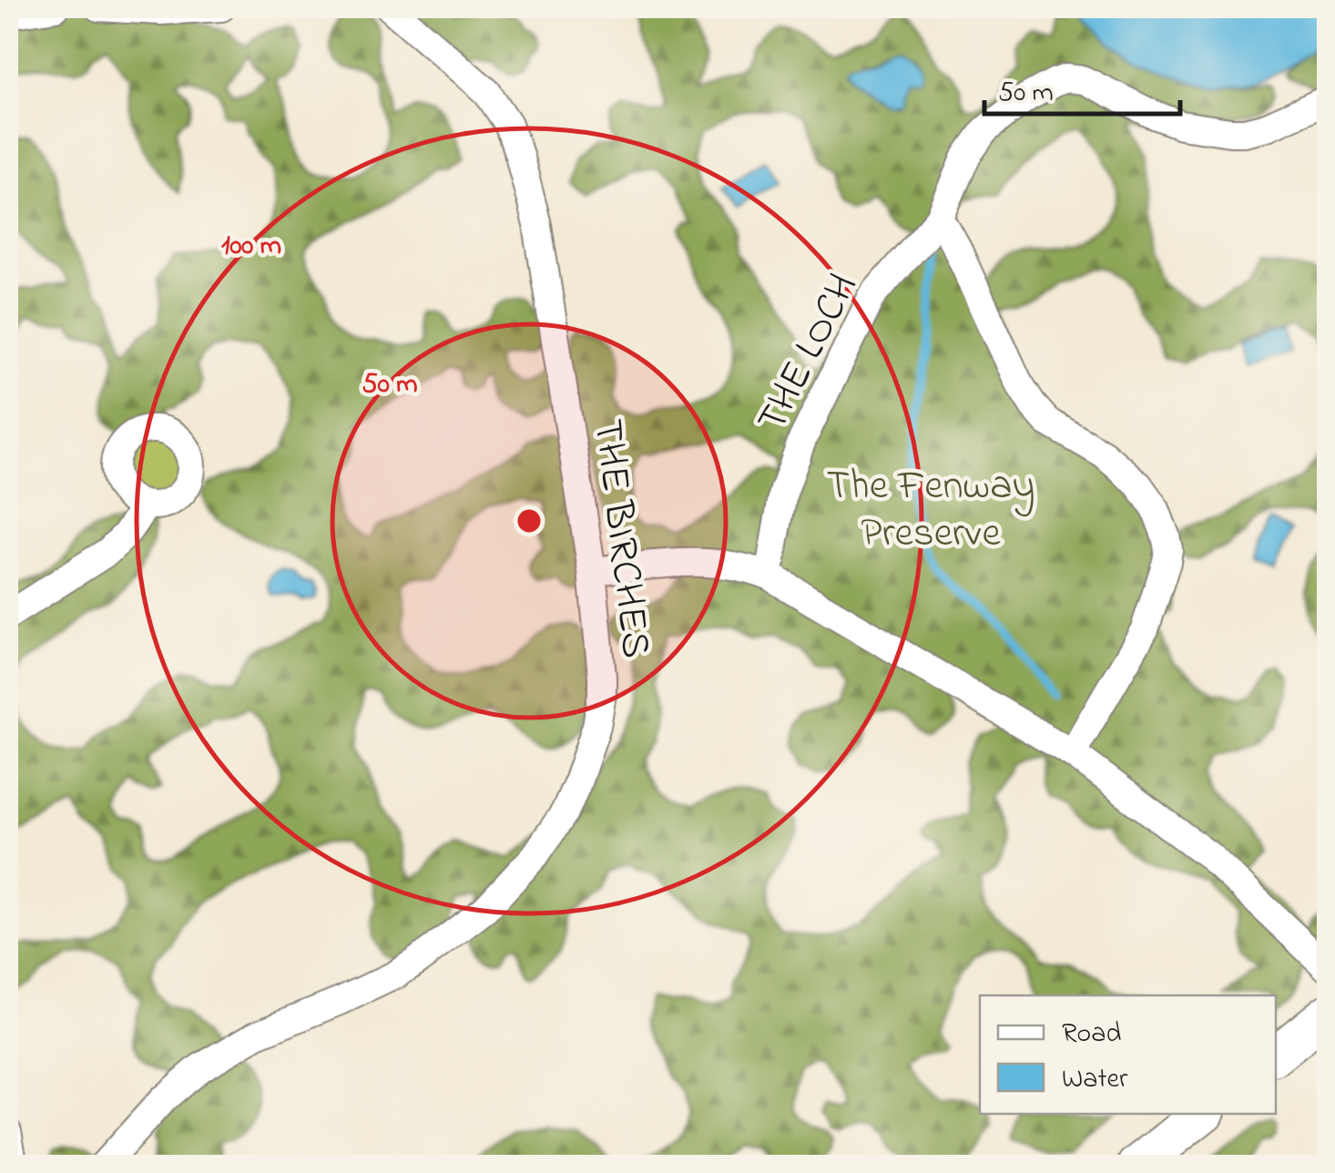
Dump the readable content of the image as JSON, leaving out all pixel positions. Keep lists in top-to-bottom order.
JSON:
{
  "streets": {
    "street": ["THE LOCH", "THE BIRCHES"]
  },
  "parks": ["The Fenway Preserve"],
  "legend": ["Road", "Water"],
  "scale_bar": "50 m",
  "rings": ["100 m", "50 m"]
}
